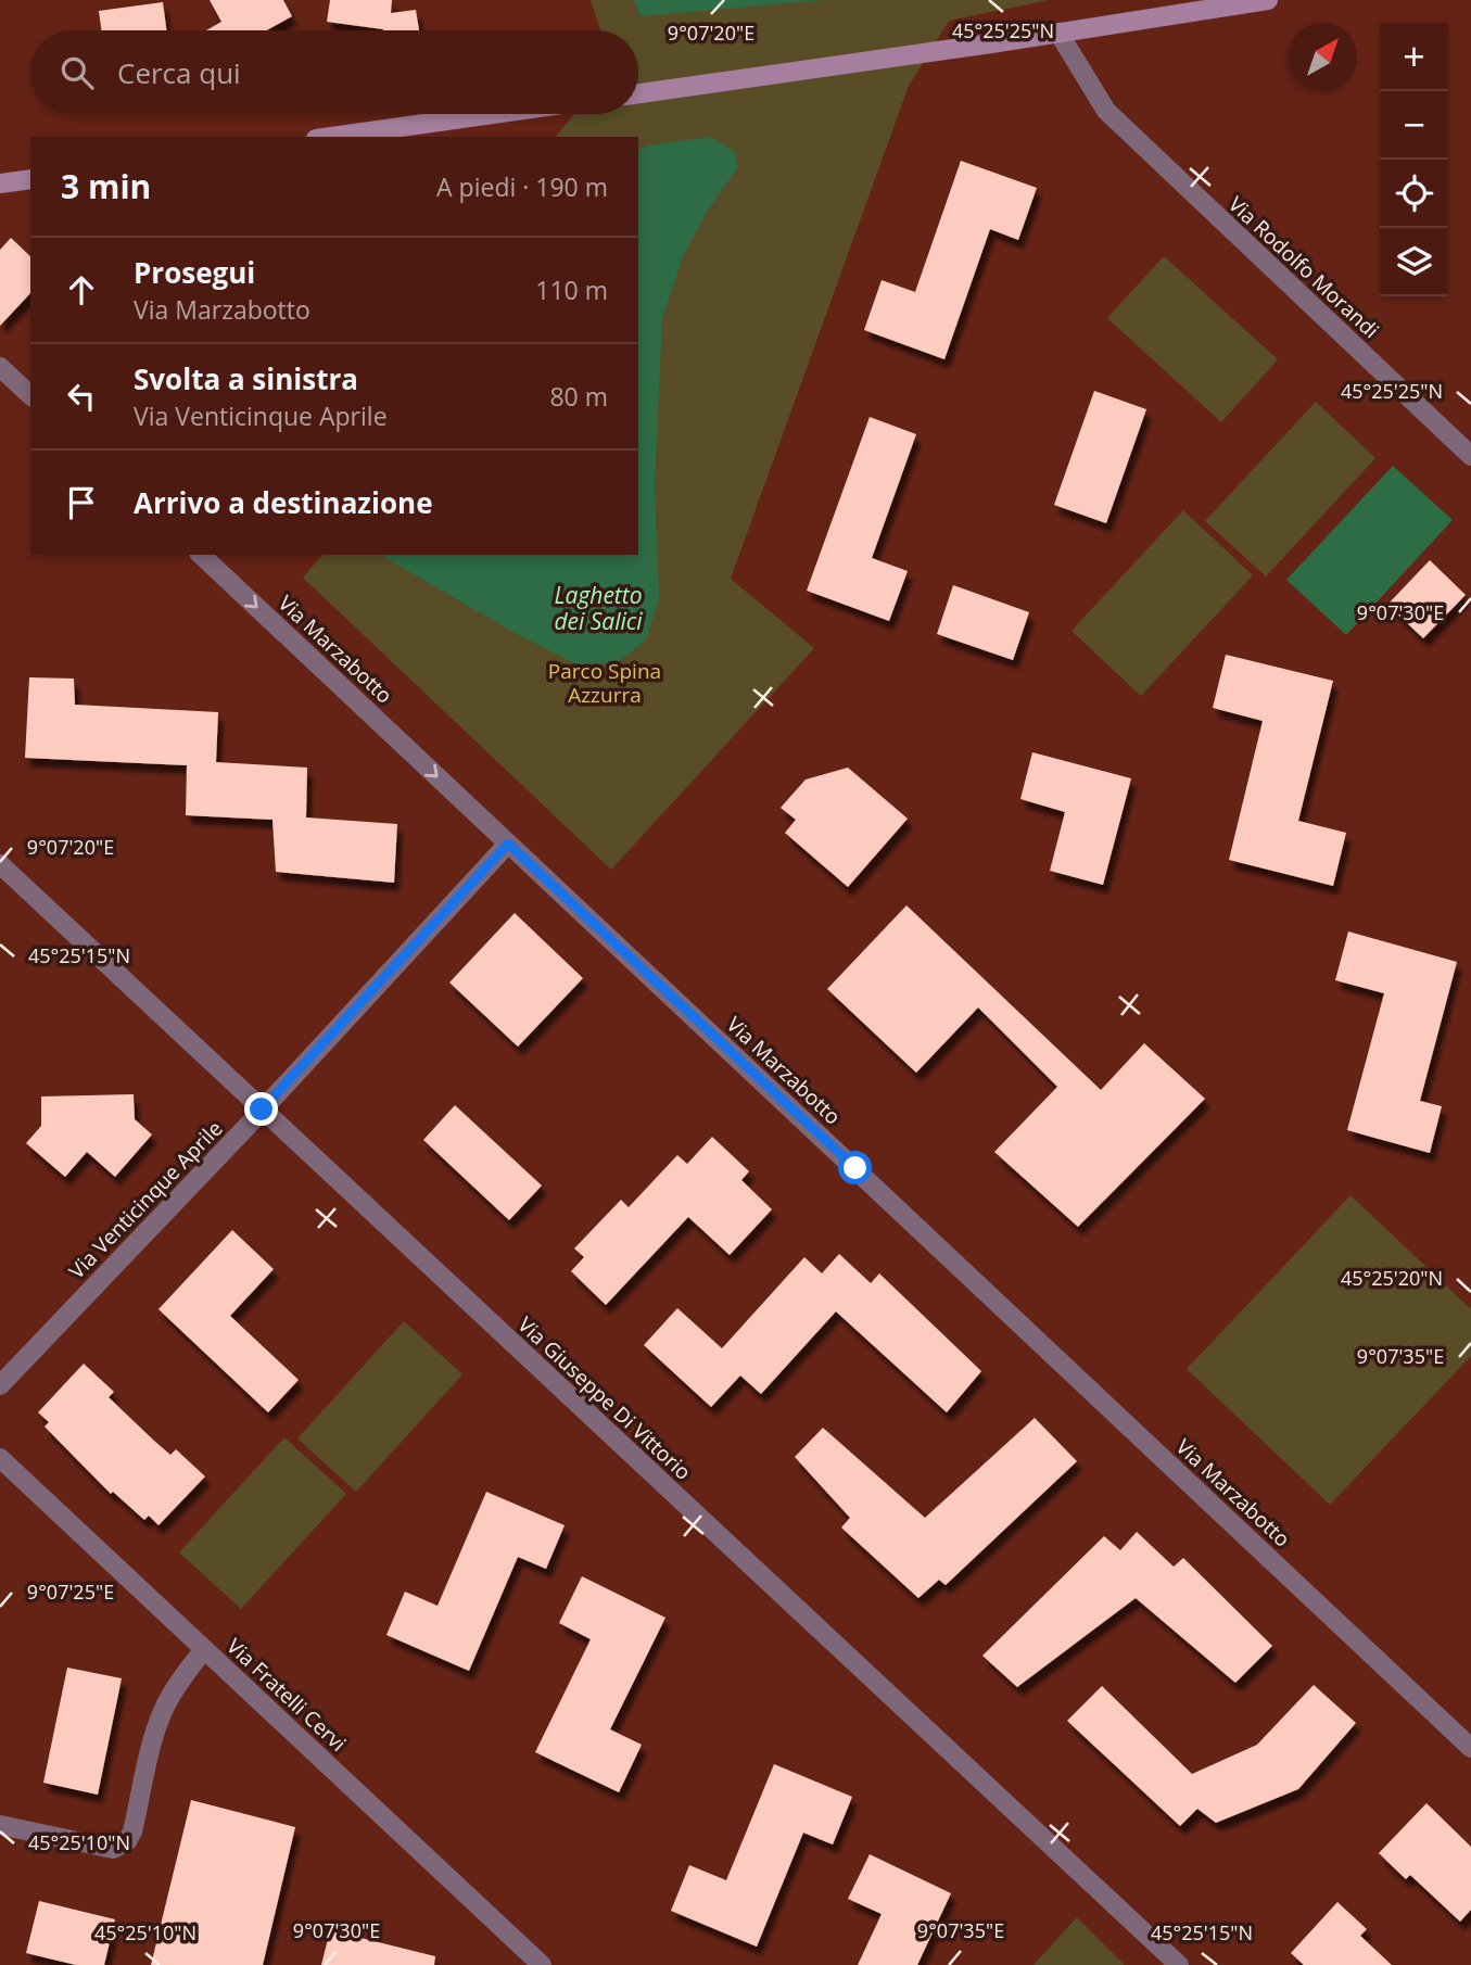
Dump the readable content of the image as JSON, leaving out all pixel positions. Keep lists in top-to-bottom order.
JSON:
{
  "streets": {
    "street": [
      "Via Rodolfo Morandi",
      "Via Marzabotto",
      "Via Venticinque Aprile",
      "Via Giuseppe Di Vittorio",
      "Via Fratelli Cervi"
    ]
  },
  "crossings": [
    ["Via Marzabotto", "Via Venticinque Aprile"],
    ["Via Venticinque Aprile", "Via Giuseppe Di Vittorio"]
  ],
  "water": ["Laghetto dei Salici"],
  "parks": ["Parco Spina Azzurra"],
  "north": "top right",
  "page": {
    "map_buttons": ["+", "−"],
    "search": "Cerca qui",
    "heading": ["3 min", "A piedi · 190 m"],
    "list": [
      ["Prosegui", "Via Marzabotto", "110 m"],
      ["Svolta a sinistra", "Via Venticinque Aprile", "80 m"],
      "Arrivo a destinazione"
    ]
  },
  "coordinates": [
    "45°25'25\"N",
    "9°07'20\"E",
    "9°07'30\"E",
    "45°25'15\"N",
    "45°25'20\"N",
    "9°07'35\"E",
    "9°07'25\"E",
    "45°25'10\"N"
  ]
}
